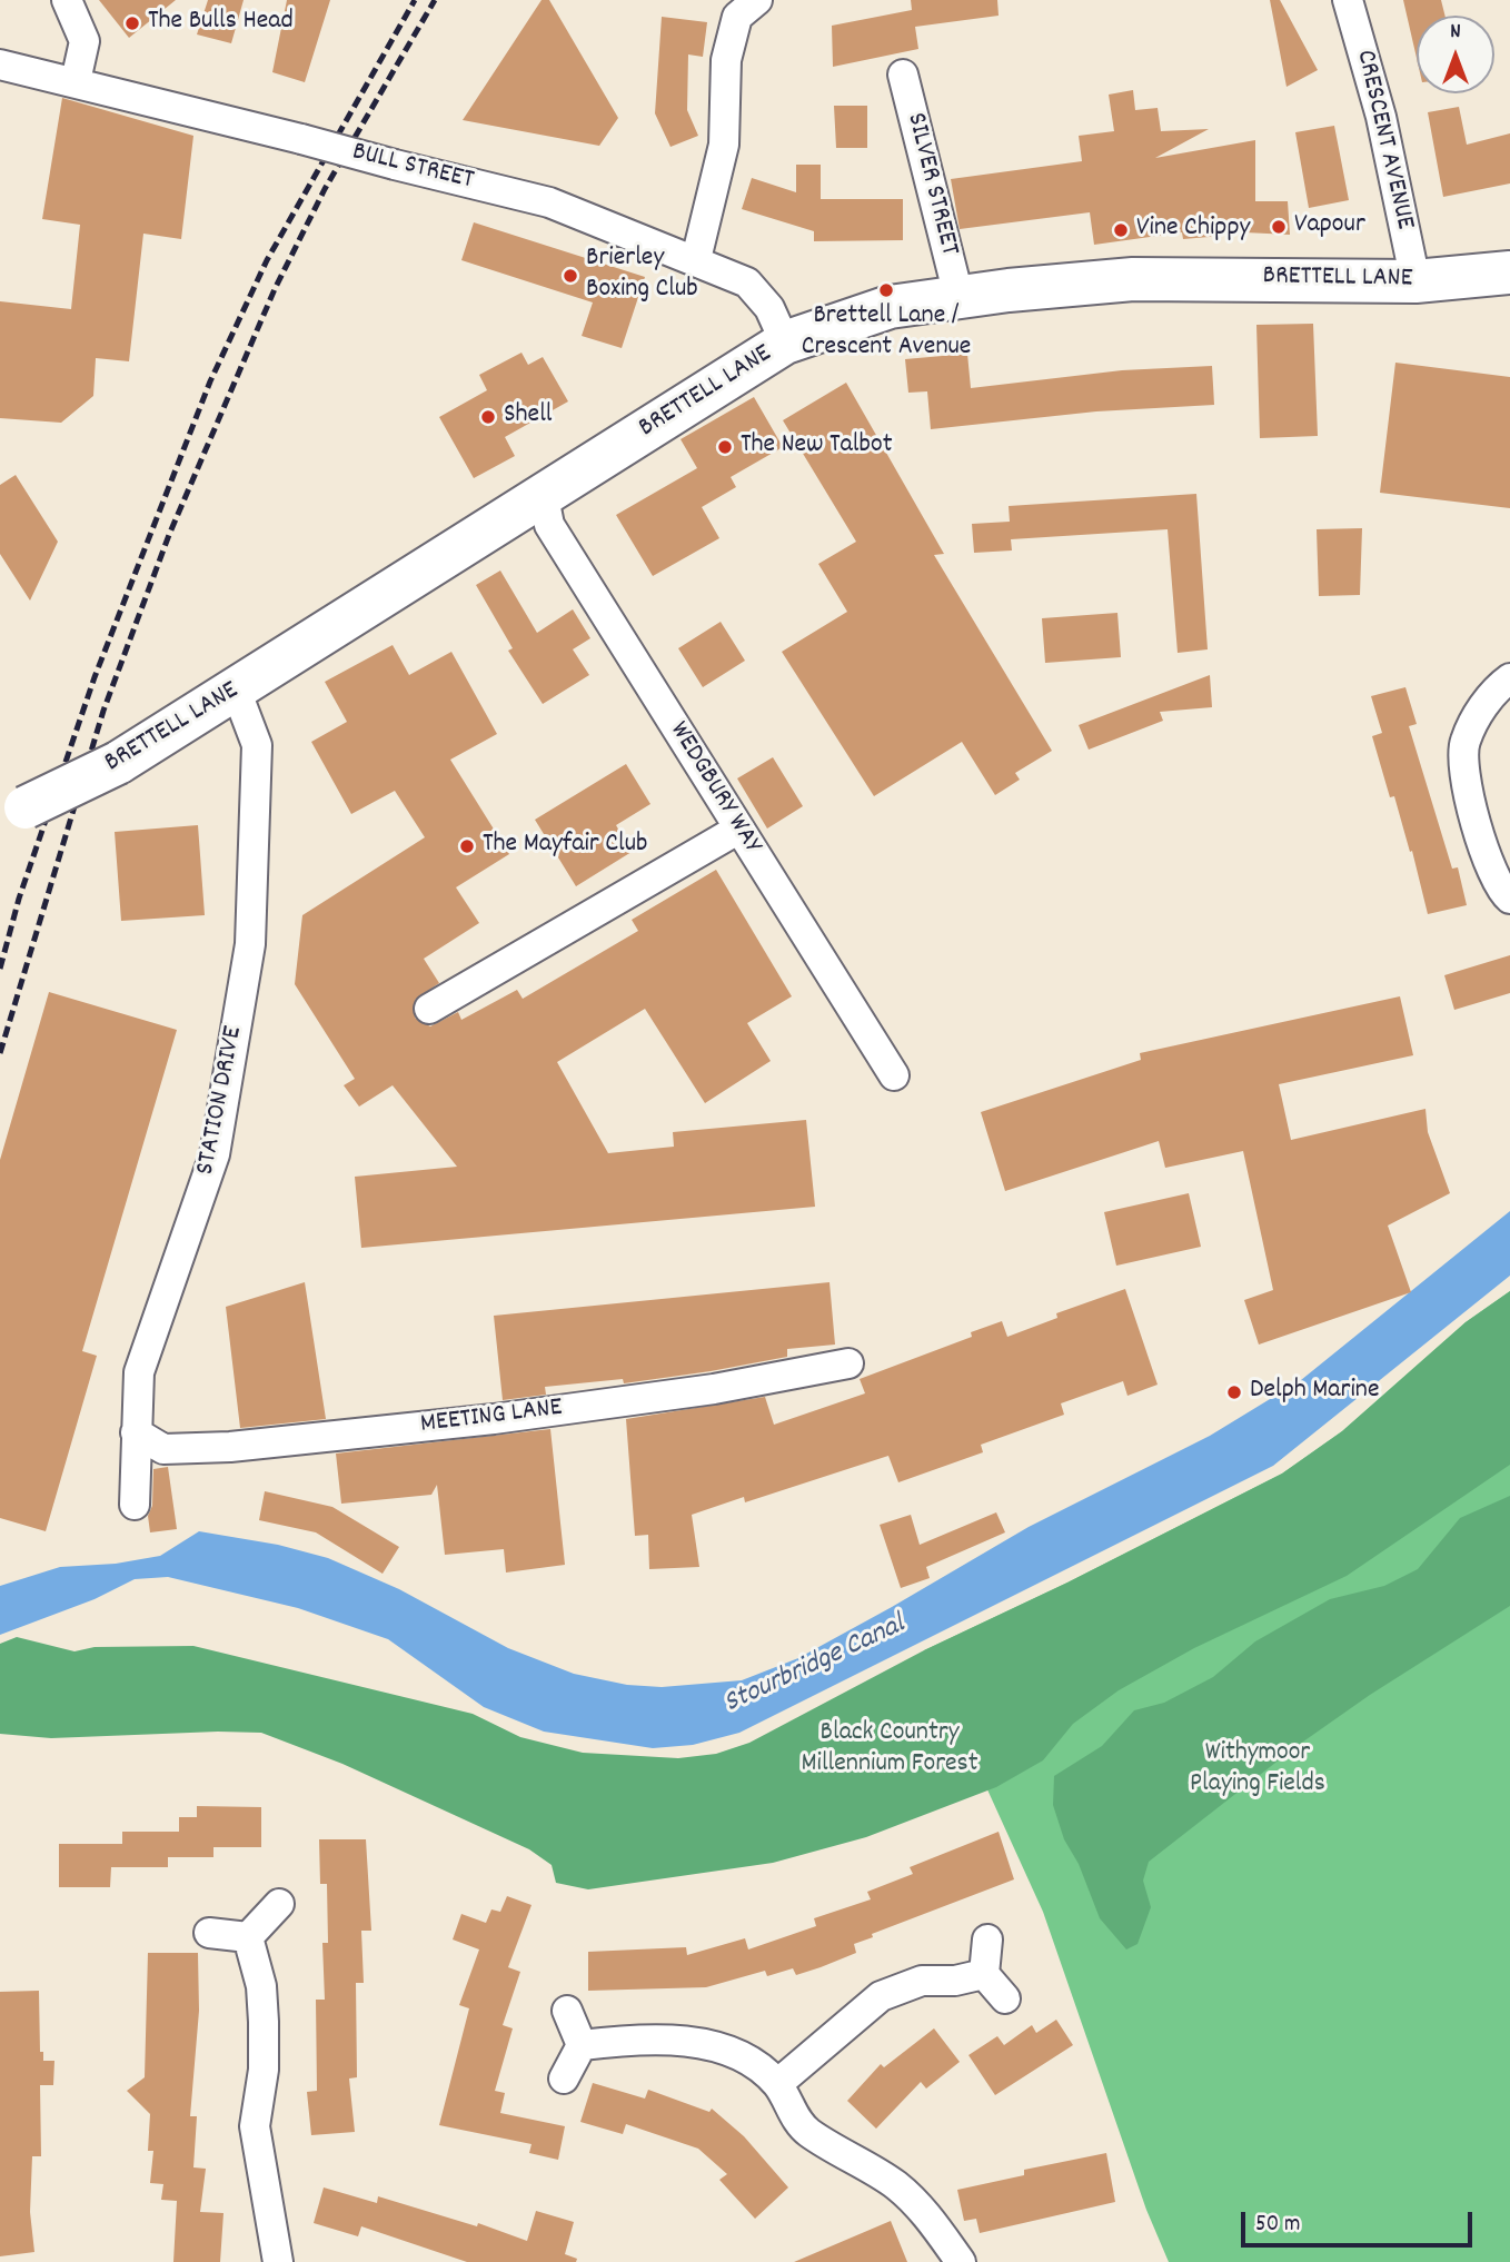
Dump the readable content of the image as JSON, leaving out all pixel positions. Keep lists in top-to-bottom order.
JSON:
{
  "streets": {
    "main road": ["BRETTELL LANE"],
    "street": [
      "CRESCENT AVENUE",
      "BULL STREET",
      "SILVER STREET",
      "WEDGBURY WAY",
      "STATION DRIVE",
      "MEETING LANE"
    ]
  },
  "crossings": [
    ["CRESCENT AVENUE", "BRETTELL LANE"],
    ["BULL STREET", "BRETTELL LANE"],
    ["SILVER STREET", "BRETTELL LANE"],
    ["BRETTELL LANE", "WEDGBURY WAY"],
    ["BRETTELL LANE", "STATION DRIVE"],
    ["STATION DRIVE", "MEETING LANE"]
  ],
  "water": ["Stourbridge Canal"],
  "parks": ["Black Country Millennium Forest", "Withymoor Playing Fields"],
  "places": [
    "The Bulls Head",
    "Vapour",
    "Vine Chippy",
    "Brierley Boxing Club",
    "Brettell Lane / Crescent Avenue",
    "Shell",
    "The New Talbot",
    "The Mayfair Club",
    "Delph Marine"
  ],
  "scale_bar": "50 m",
  "north": "top"
}
